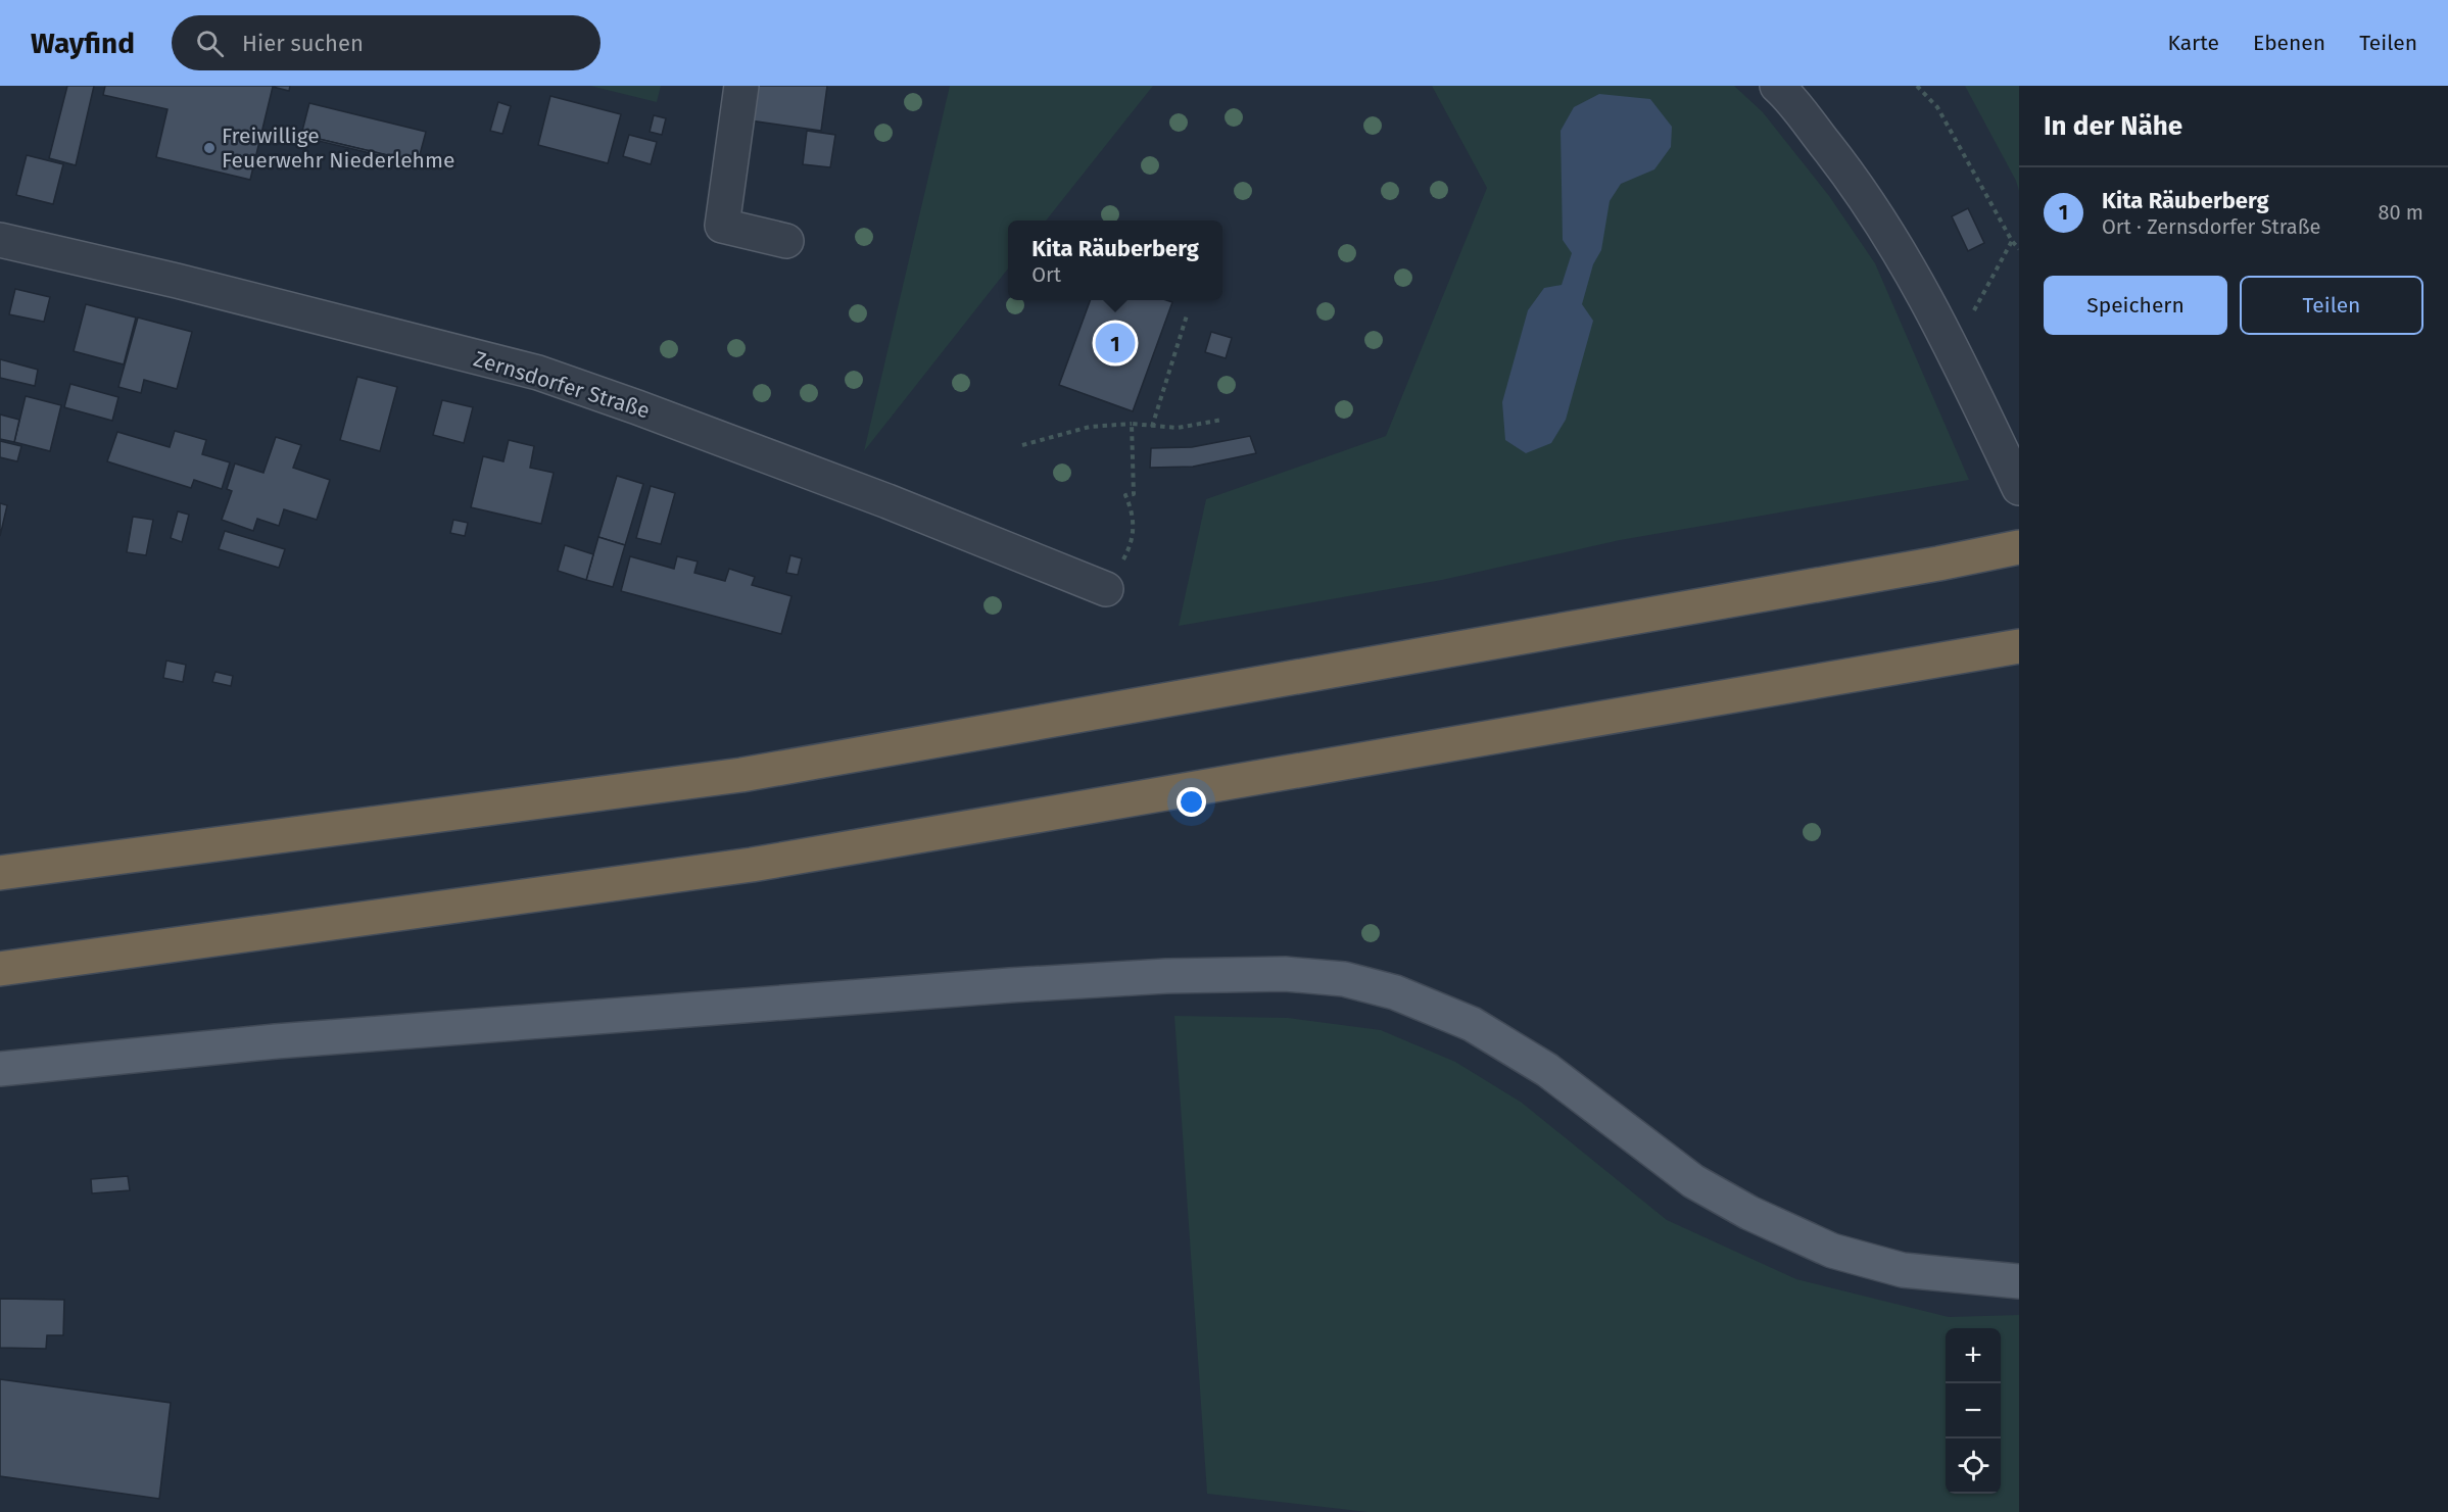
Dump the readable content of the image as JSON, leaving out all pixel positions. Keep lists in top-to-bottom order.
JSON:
{
  "streets": {
    "street": ["Zernsdorfer Straße"]
  },
  "places": ["Freiwillige Feuerwehr Niederlehme"],
  "page": {
    "header": "Wayfind",
    "search": "Hier suchen",
    "nav": ["Karte", "Ebenen", "Teilen"],
    "heading": "In der Nähe",
    "list": [
      {
        "mark": "1",
        "name": "Kita Räuberberg",
        "note": "Ort · Zernsdorfer Straße",
        "value": "80 m"
      }
    ],
    "popup": ["Kita Räuberberg", "Ort"],
    "buttons": ["Speichern", "Teilen"],
    "pins": "1",
    "map_buttons": ["+", "−"]
  }
}
